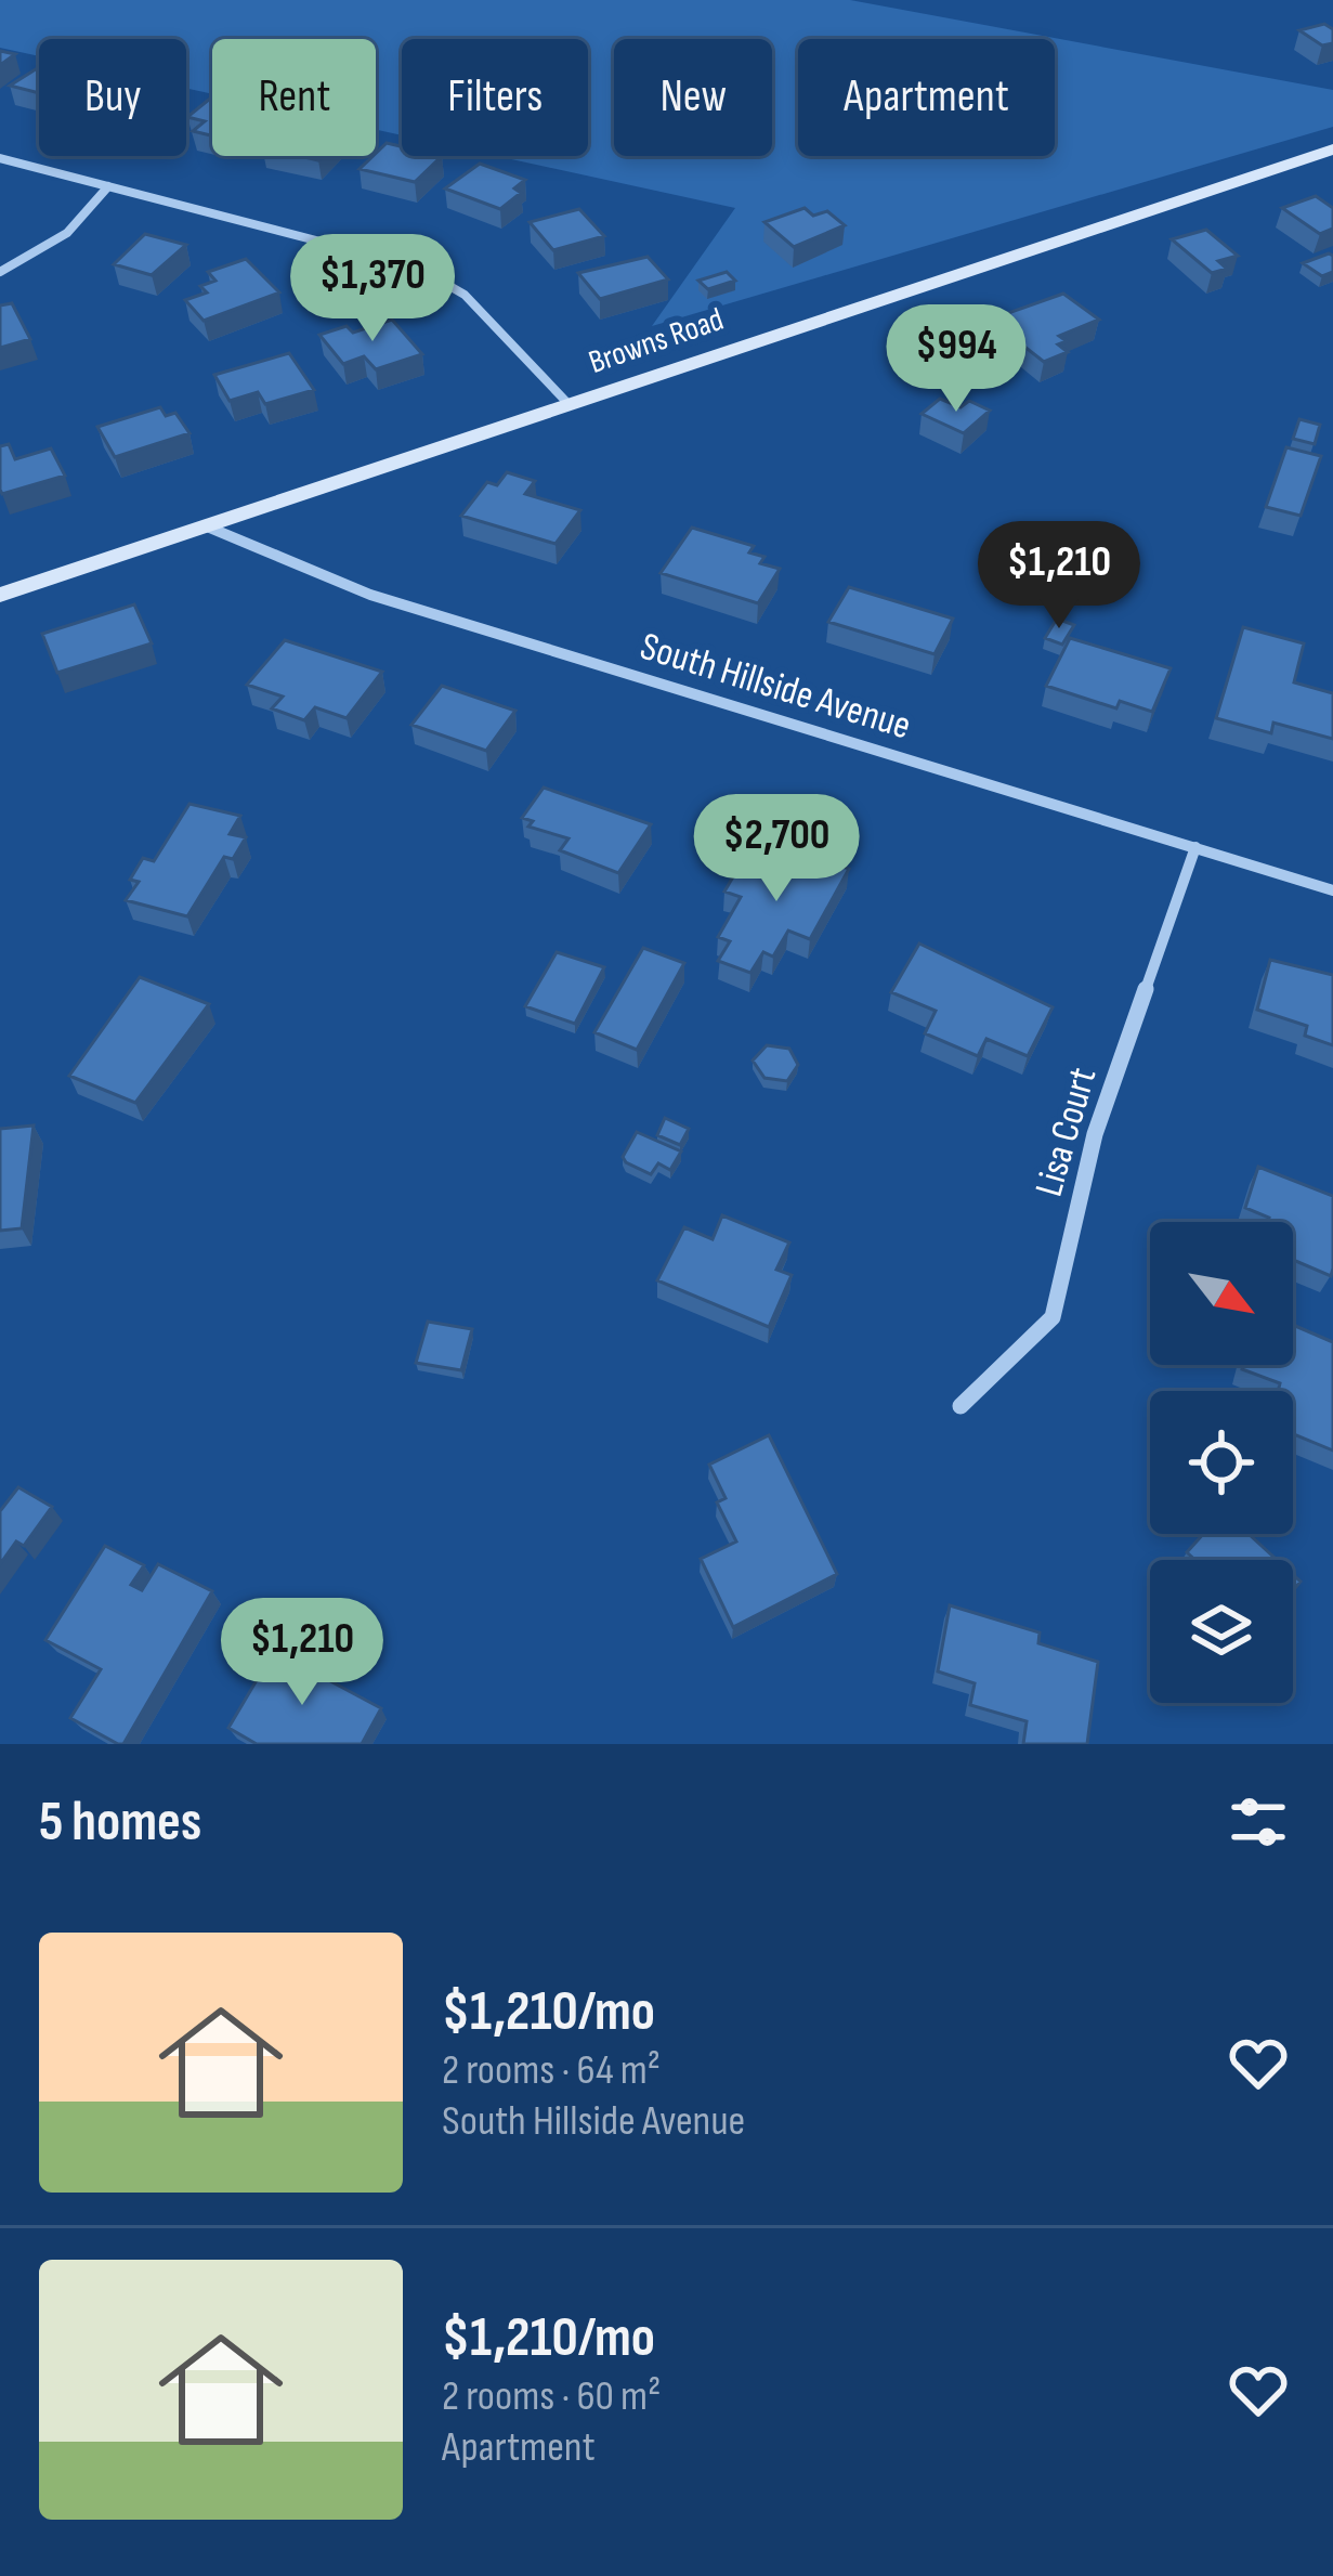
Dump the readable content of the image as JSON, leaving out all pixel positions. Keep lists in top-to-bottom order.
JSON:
{
  "streets": {
    "street": ["Browns Road", "South Hillside Avenue", "Lisa Court"]
  },
  "crossings": [
    ["Browns Road", "South Hillside Avenue"],
    ["South Hillside Avenue", "Lisa Court"]
  ],
  "north": "bottom right",
  "page": {
    "chip": [
      "Buy",
      "Rent",
      "Filters",
      "New",
      "Apartment"
    ],
    "price": [
      "$1,370",
      "$994",
      "$1,210",
      "$2,700",
      "$1,210"
    ],
    "heading": "5 homes",
    "list": [
      {
        "name": "$1,210/mo",
        "note": "2 rooms · 64 m² · South Hillside Avenue"
      },
      {
        "name": "$1,210/mo",
        "note": "2 rooms · 60 m² · Apartment"
      }
    ]
  }
}
